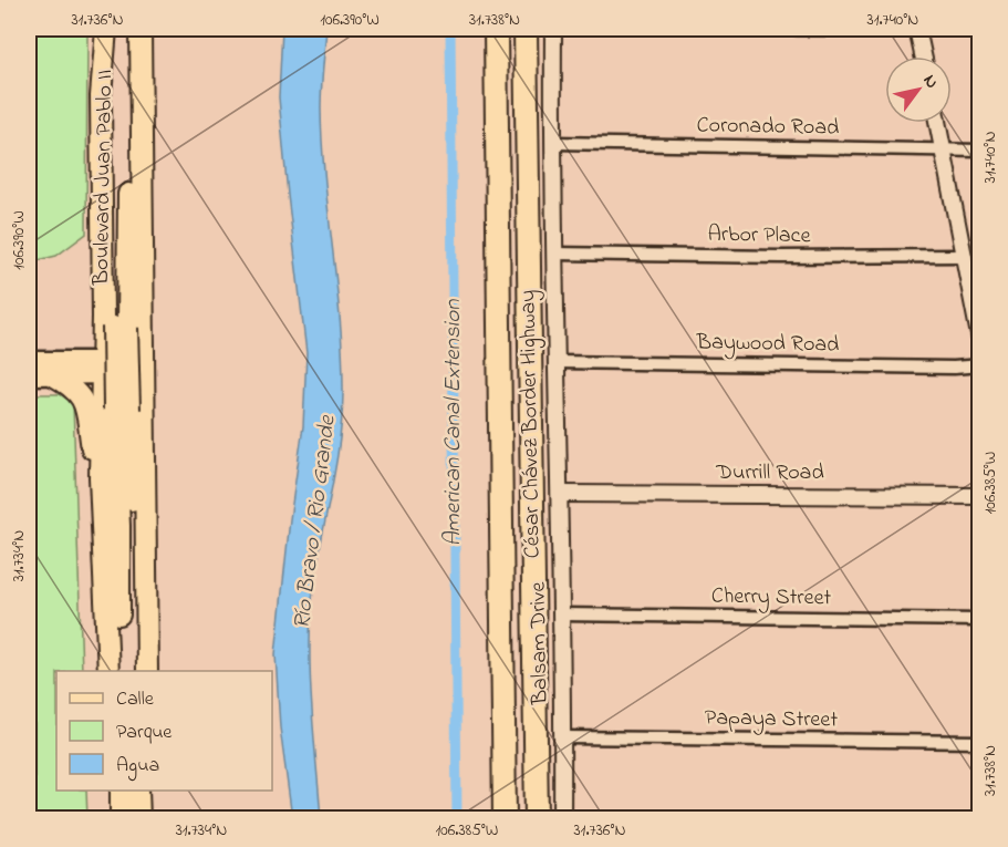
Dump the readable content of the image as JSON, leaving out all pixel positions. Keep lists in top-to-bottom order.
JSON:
{
  "streets": {
    "highway": ["Boulevard Juan Pablo II", "César Chávez Border Highway"],
    "street": [
      "Coronado Road",
      "Arbor Place",
      "Baywood Road",
      "Durrill Road",
      "Cherry Street",
      "Balsam Drive",
      "Papaya Street"
    ]
  },
  "crossings": [
    ["Coronado Road", "Balsam Drive"],
    ["Arbor Place", "Balsam Drive"],
    ["Baywood Road", "Balsam Drive"],
    ["Durrill Road", "Balsam Drive"],
    ["Cherry Street", "Balsam Drive"],
    ["Balsam Drive", "Papaya Street"]
  ],
  "water": ["American Canal Extension", "Río Bravo / Rio Grande"],
  "legend": ["Calle", "Parque", "Agua"],
  "north": "top right",
  "coordinates": [
    "31.736°N",
    "106.390°W",
    "31.738°N",
    "31.740°N",
    "106.385°W",
    "31.734°N"
  ]
}
